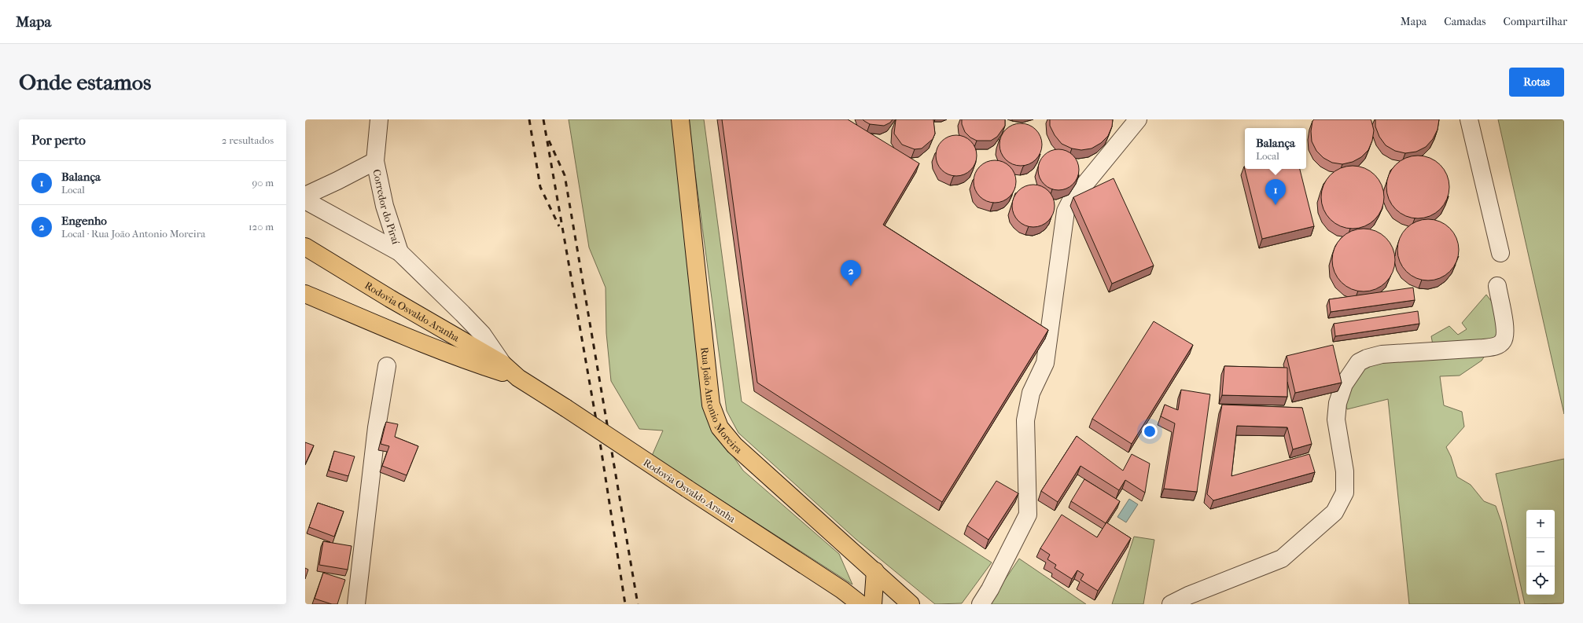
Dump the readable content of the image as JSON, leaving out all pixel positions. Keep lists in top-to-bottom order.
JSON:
{
  "streets": {
    "main road": ["Rodovia Osvaldo Aranha", "Rua João Antonio Moreira"],
    "street": ["Corredor do Piraí"]
  },
  "page": {
    "header": "Mapa",
    "nav": ["Mapa", "Camadas", "Compartilhar"],
    "buttons": "Rotas",
    "title": "Onde estamos",
    "heading": ["Por perto", "2 resultados"],
    "popup": ["Balança", "Local"],
    "list": [
      {
        "mark": "1",
        "name": "Balança",
        "note": "Local",
        "value": "90 m"
      },
      {
        "mark": "2",
        "name": "Engenho",
        "note": "Local · Rua João Antonio Moreira",
        "value": "120 m"
      }
    ],
    "pins": ["1", "2"],
    "map_buttons": ["+", "−"]
  }
}
